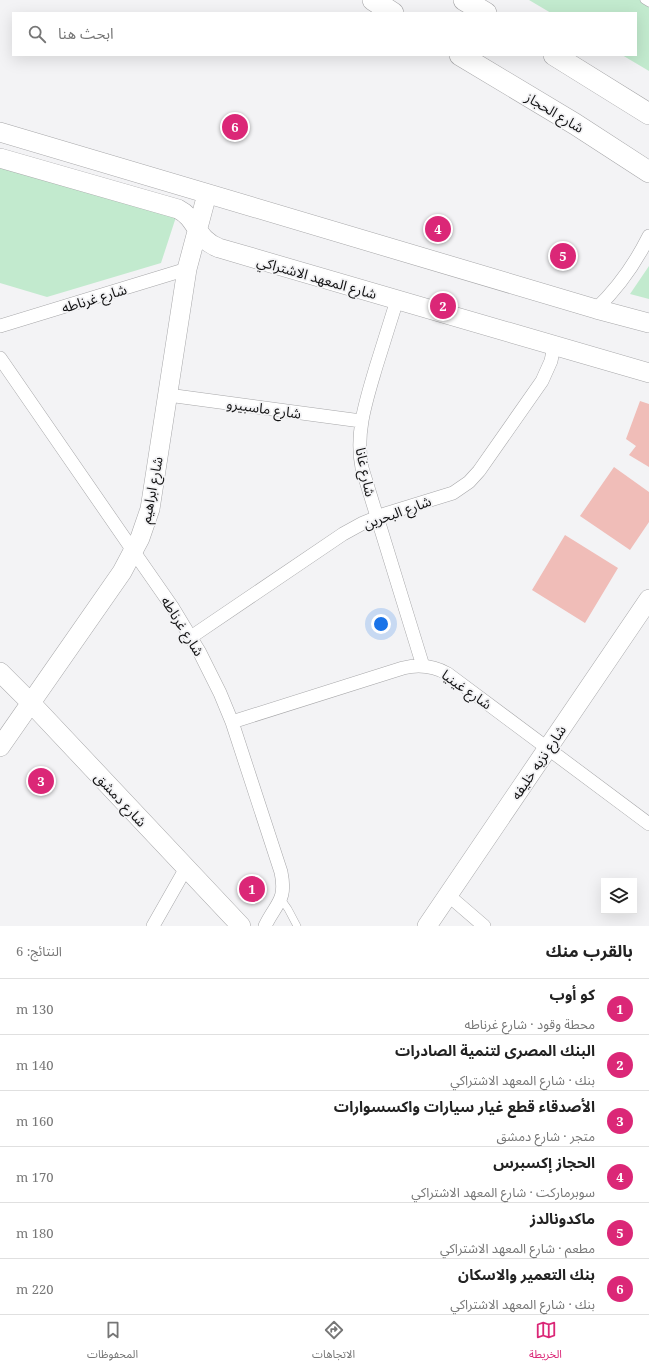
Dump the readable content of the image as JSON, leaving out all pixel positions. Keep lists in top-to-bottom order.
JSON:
{
  "streets": {
    "main road": ["شارع الحجاز"],
    "street": [
      "شارع المعهد الاشتراكي",
      "شارع غرناطه",
      "شارع ماسبيرو",
      "شارع غانا",
      "شارع ابراهيم",
      "شارع البحرين",
      "شارع غينيا",
      "شارع نزيه خليفه",
      "شارع دمشق"
    ]
  },
  "crossings": [
    ["شارع المعهد الاشتراكي", "شارع غانا"],
    ["شارع المعهد الاشتراكي", "شارع ابراهيم"],
    ["شارع المعهد الاشتراكي", "شارع البحرين"],
    ["شارع غرناطه", "شارع ابراهيم"],
    ["شارع غرناطه", "شارع البحرين"],
    ["شارع غرناطه", "شارع غينيا"],
    ["شارع ماسبيرو", "شارع غانا"],
    ["شارع ماسبيرو", "شارع ابراهيم"],
    ["شارع غانا", "شارع البحرين"],
    ["شارع غانا", "شارع غينيا"],
    ["شارع ابراهيم", "شارع دمشق"],
    ["شارع غينيا", "شارع نزيه خليفه"]
  ],
  "page": {
    "search": "ابحث هنا",
    "pins": [
      "6",
      "4",
      "5",
      "2",
      "3",
      "1"
    ],
    "heading": ["بالقرب منك", "النتائج: 6"],
    "list": [
      {
        "mark": "1",
        "name": "كو أوب",
        "note": "محطة وقود · شارع غرناطه",
        "value": "130 m"
      },
      {
        "mark": "2",
        "name": "البنك المصرى لتنمية الصادرات",
        "note": "بنك · شارع المعهد الاشتراكي",
        "value": "140 m"
      },
      {
        "mark": "3",
        "name": "الأصدقاء قطع غيار سيارات واكسسوارات",
        "note": "متجر · شارع دمشق",
        "value": "160 m"
      },
      {
        "mark": "4",
        "name": "الحجاز إكسبرس",
        "note": "سوبرماركت · شارع المعهد الاشتراكي",
        "value": "170 m"
      },
      {
        "mark": "5",
        "name": "ماكدونالدز",
        "note": "مطعم · شارع المعهد الاشتراكي",
        "value": "180 m"
      },
      {
        "mark": "6",
        "name": "بنك التعمير والاسكان",
        "note": "بنك · شارع المعهد الاشتراكي",
        "value": "220 m"
      }
    ],
    "nav": ["الخريطة", "الاتجاهات", "المحفوظات"]
  }
}
